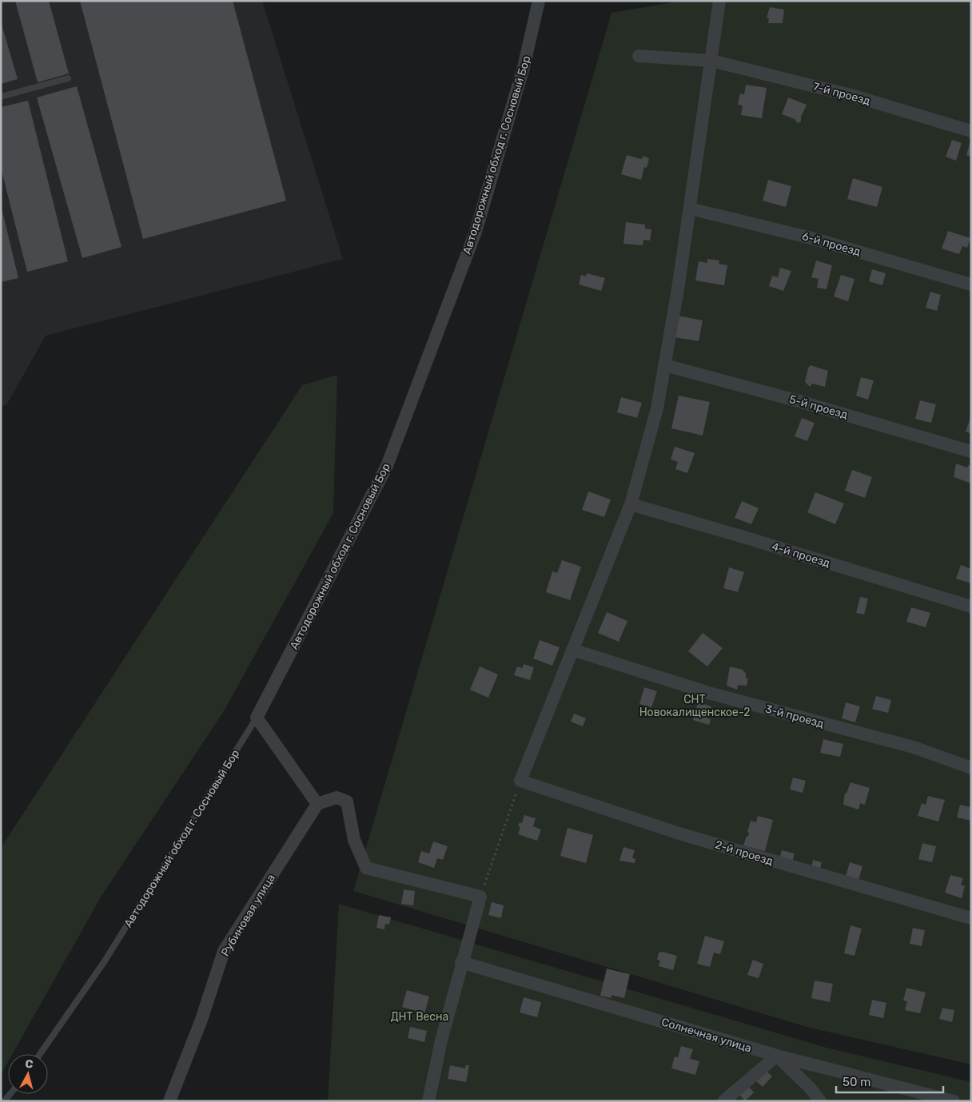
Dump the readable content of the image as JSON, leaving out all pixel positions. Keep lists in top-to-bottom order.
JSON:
{
  "streets": {
    "street": [
      "7-й проезд",
      "Автодорожный обход г. Сосновый Бор",
      "6-й проезд",
      "5-й проезд",
      "4-й проезд",
      "3-й проезд",
      "2-й проезд",
      "Рубиновая улица",
      "Солнечная улица"
    ]
  },
  "parks": ["СНТ Новокалищенское-2", "ДНТ Весна"],
  "scale_bar": "50 m",
  "north": "top"
}
